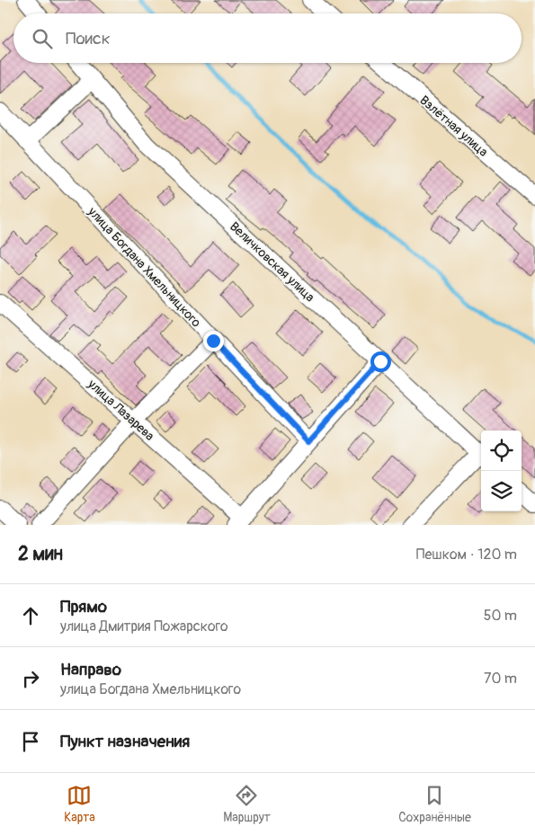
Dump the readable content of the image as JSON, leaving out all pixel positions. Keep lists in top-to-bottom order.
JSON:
{
  "streets": {
    "street": [
      "Взлётная улица",
      "Величковская улица",
      "улица Богдана Хмельницкого",
      "улица Лазарева"
    ]
  },
  "page": {
    "search": "Поиск",
    "heading": ["2 мин", "Пешком · 120 m"],
    "list": [
      ["Прямо", "улица Дмитрия Пожарского", "50 m"],
      ["Направо", "улица Богдана Хмельницкого", "70 m"],
      "Пункт назначения"
    ],
    "nav": ["Карта", "Маршрут", "Сохранённые"]
  }
}
